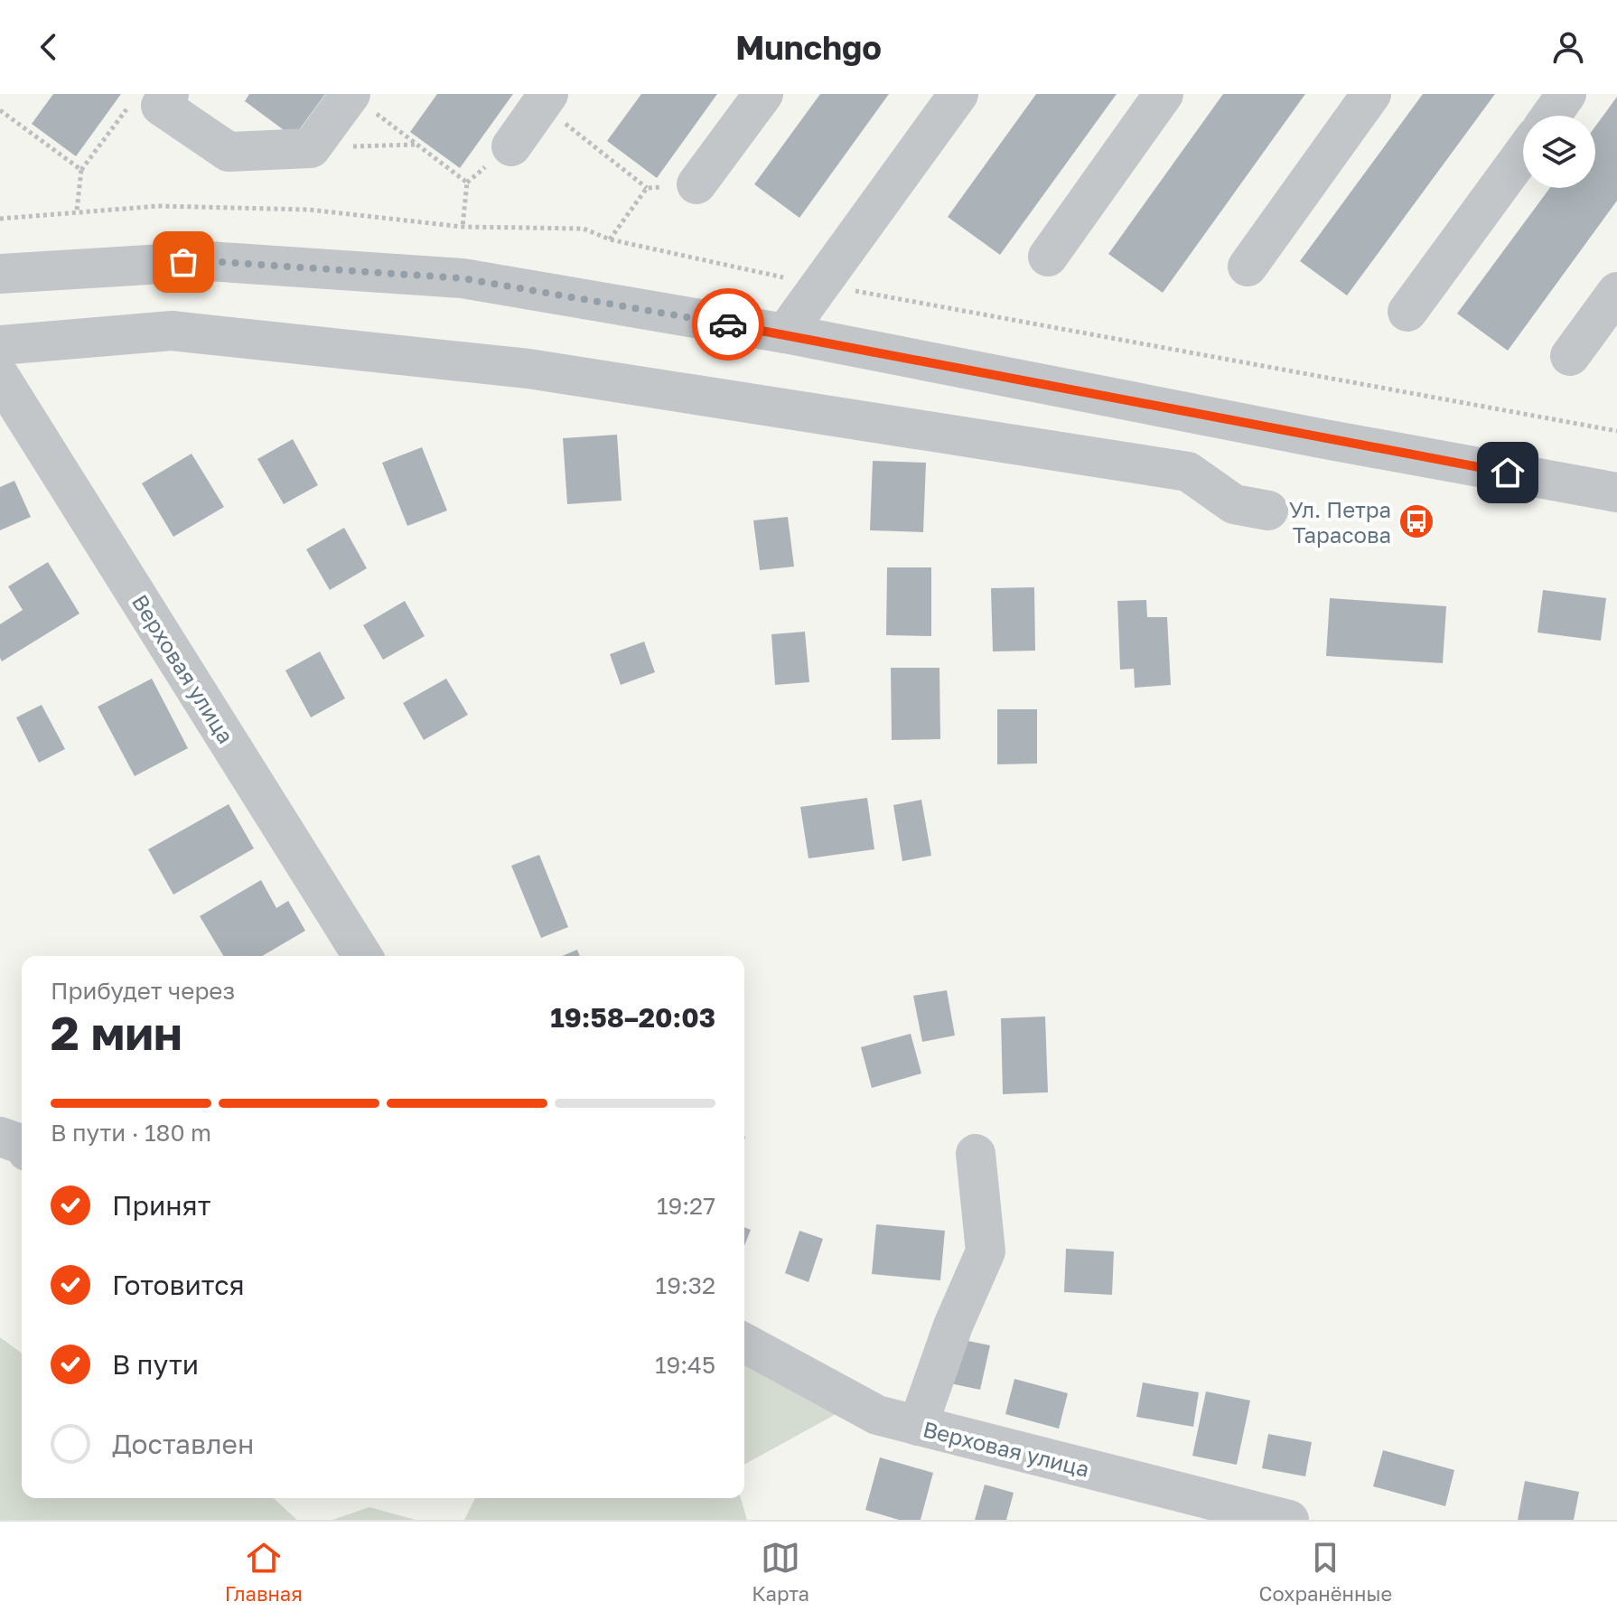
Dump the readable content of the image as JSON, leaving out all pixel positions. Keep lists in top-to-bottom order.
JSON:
{
  "streets": {
    "street": ["Верховая улица"]
  },
  "places": {
    "bus stop": ["Ул. Петра Тарасова"]
  },
  "page": {
    "header": "Munchgo",
    "heading": ["2 мин", "Прибудет через", "19:58–20:03"],
    "bar": "В пути · 180 m",
    "list": [
      ["Принят", "19:27"],
      ["Готовится", "19:32"],
      ["В пути", "19:45"],
      "Доставлен"
    ],
    "tabs": ["Главная", "Карта", "Сохранённые"]
  }
}
